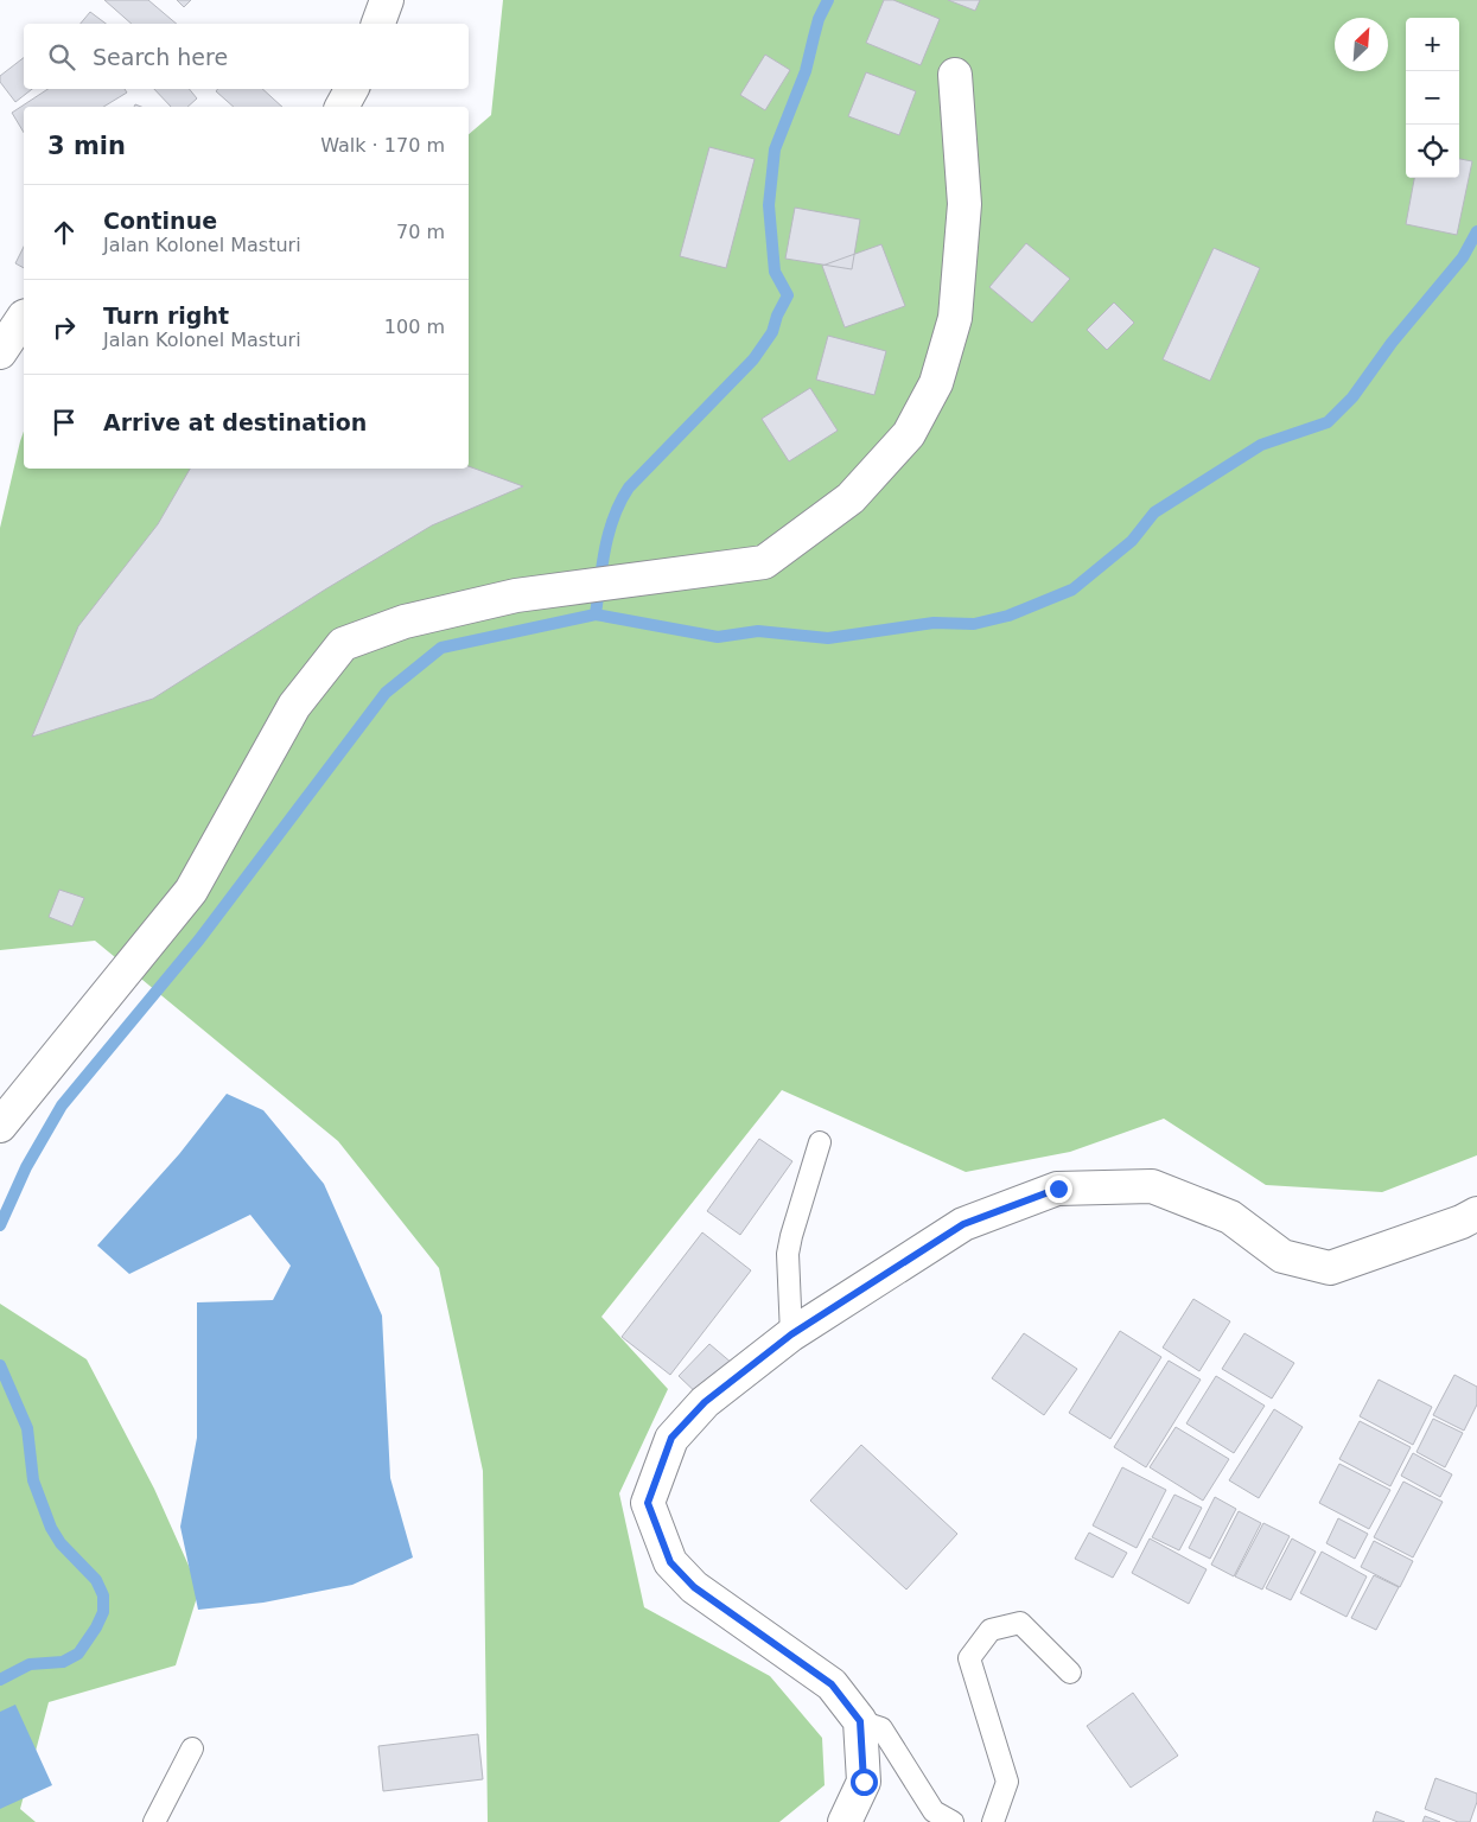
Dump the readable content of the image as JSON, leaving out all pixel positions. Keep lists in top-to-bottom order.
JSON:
{
  "north": "top right",
  "page": {
    "map_buttons": ["+", "−"],
    "search": "Search here",
    "heading": ["3 min", "Walk · 170 m"],
    "list": [
      ["Continue", "Jalan Kolonel Masturi", "70 m"],
      ["Turn right", "Jalan Kolonel Masturi", "100 m"],
      "Arrive at destination"
    ]
  }
}
